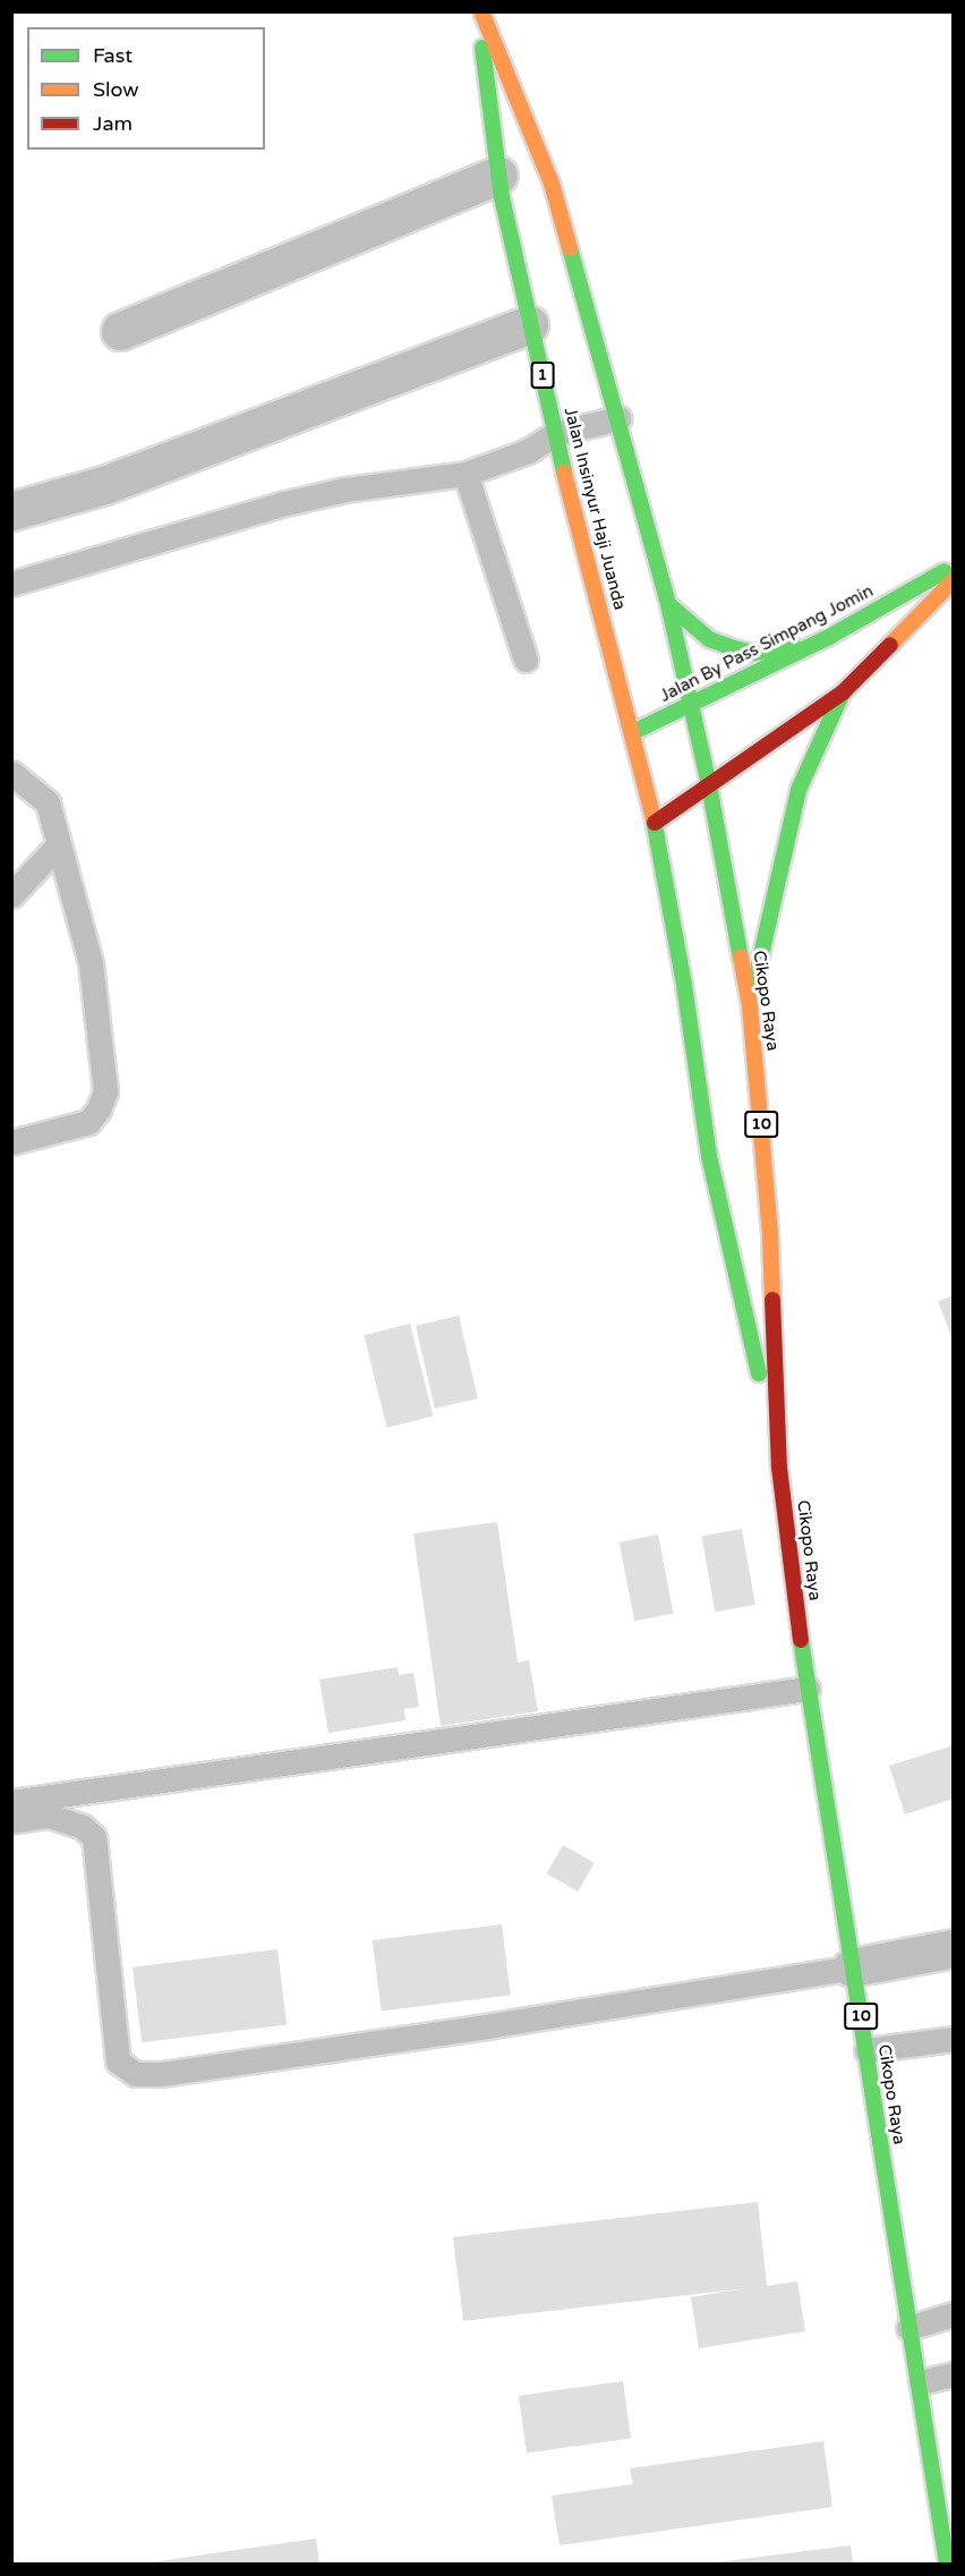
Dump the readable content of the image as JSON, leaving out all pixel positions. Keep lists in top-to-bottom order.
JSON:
{
  "streets": {
    "highway": [
      "1",
      "Jalan Insinyur Haji Juanda",
      "Jalan By Pass Simpang Jomin",
      "Cikopo Raya",
      "10"
    ]
  },
  "crossings": [
    ["1", "Jalan Insinyur Haji Juanda"],
    ["1", "Jalan By Pass Simpang Jomin"],
    ["1", "Cikopo Raya"],
    ["Jalan Insinyur Haji Juanda", "Jalan By Pass Simpang Jomin"],
    ["Jalan Insinyur Haji Juanda", "10"],
    ["Jalan By Pass Simpang Jomin", "10"],
    ["Cikopo Raya", "10"]
  ],
  "legend": ["Fast", "Slow", "Jam"]
}
